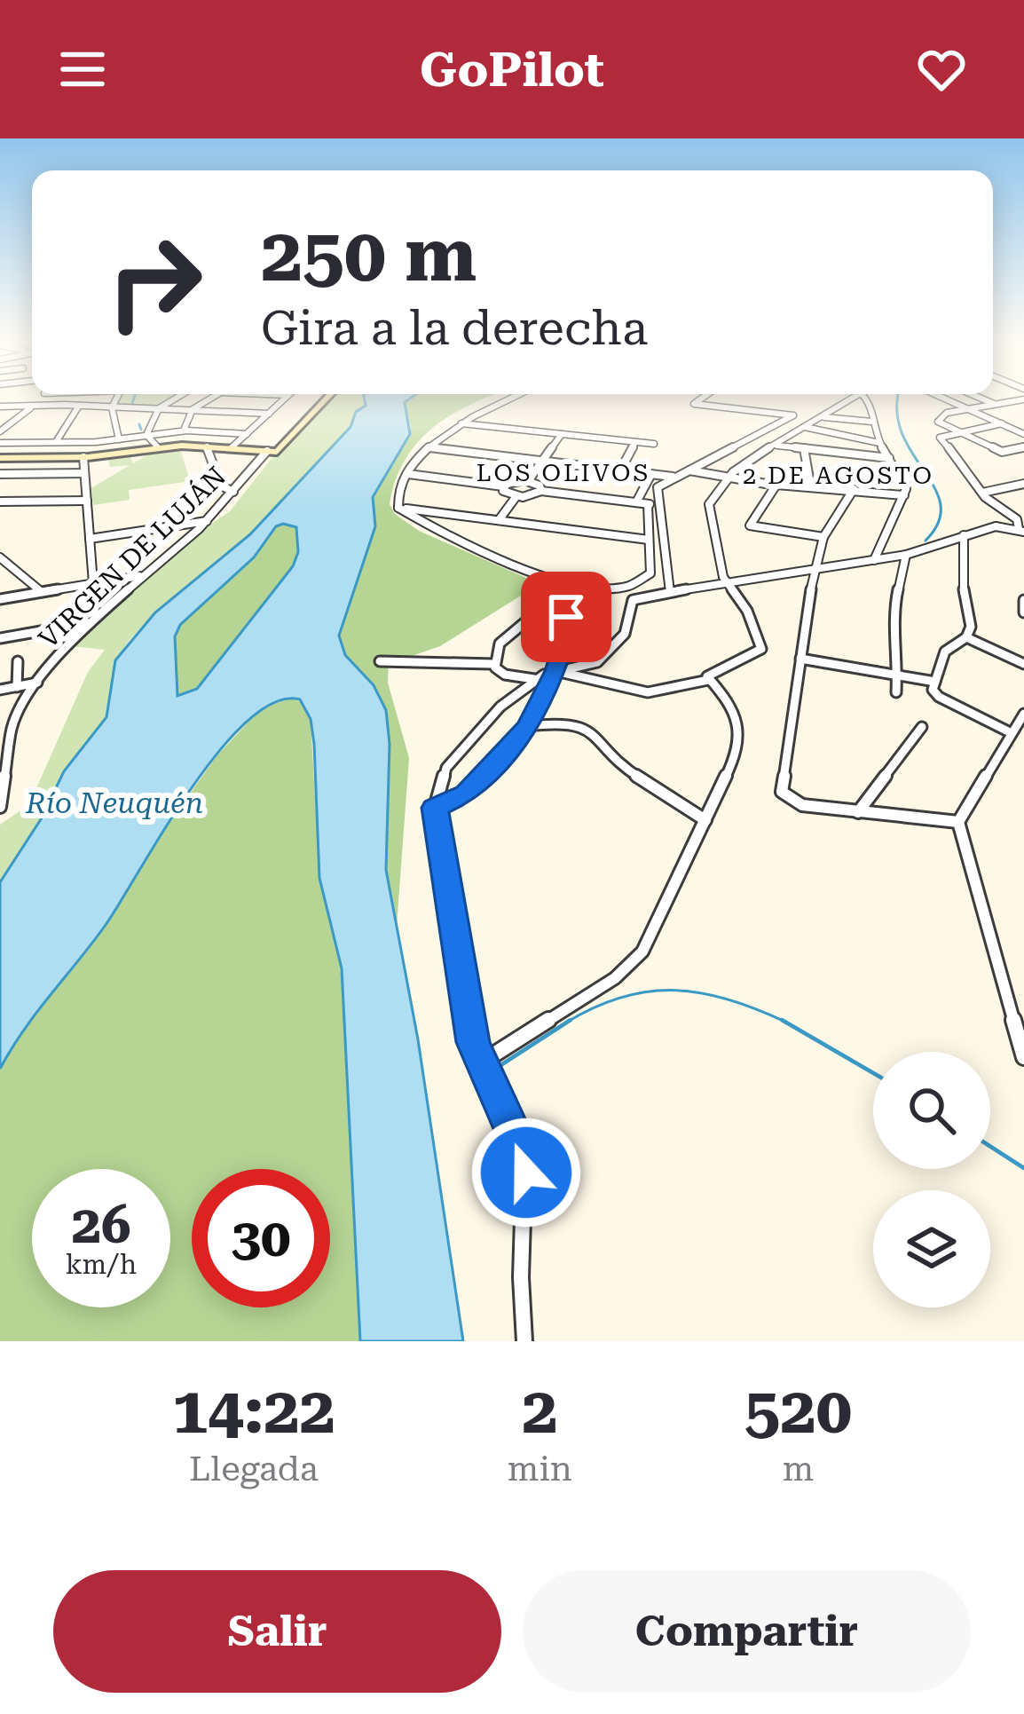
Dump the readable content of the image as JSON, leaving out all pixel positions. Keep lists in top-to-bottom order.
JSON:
{
  "streets": {
    "street": ["VIRGEN DE LUJÁN"]
  },
  "districts": ["LOS OLIVOS", "2 DE AGOSTO"],
  "water": ["Río Neuquén"],
  "page": {
    "header": "GoPilot",
    "turn": ["250 m", "Gira a la derecha"],
    "speed": "26 km/h",
    "limit": "30",
    "eta": [
      "14:22",
      "Llegada",
      "2",
      "min",
      "520",
      "m"
    ],
    "buttons": ["Salir", "Compartir"]
  }
}
